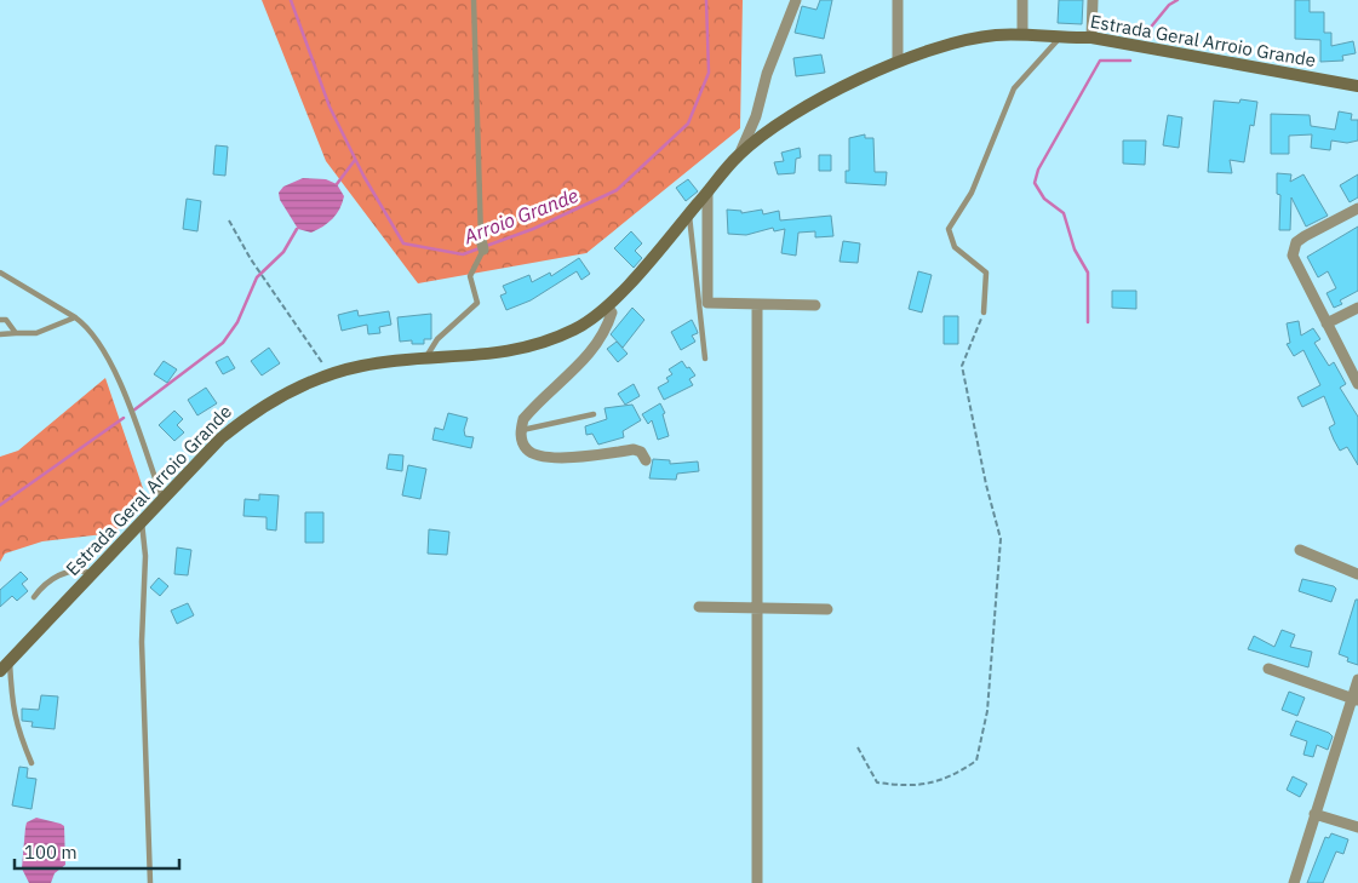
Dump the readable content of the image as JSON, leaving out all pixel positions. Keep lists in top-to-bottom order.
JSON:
{
  "streets": {
    "main road": ["Estrada Geral Arroio Grande"]
  },
  "water": ["Arroio Grande"],
  "scale_bar": "100 m"
}
